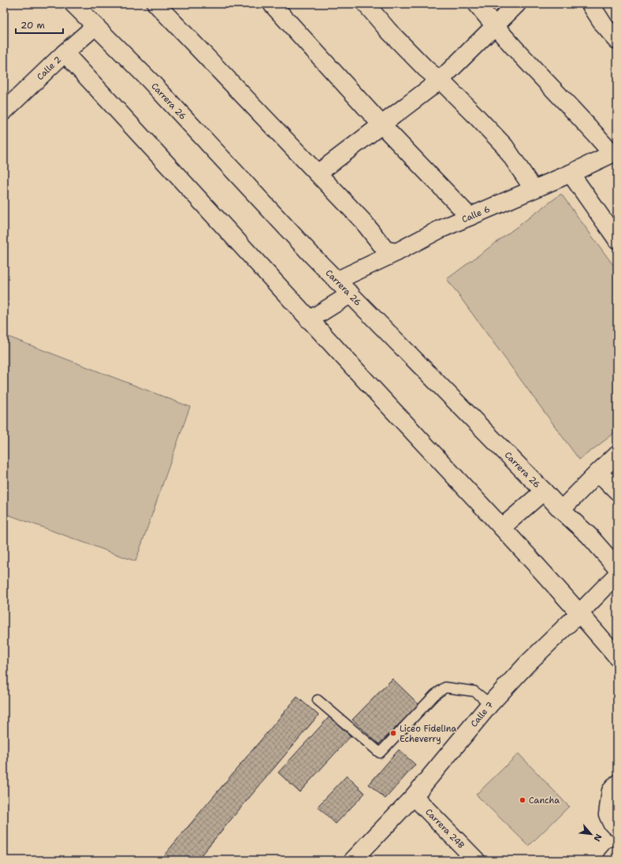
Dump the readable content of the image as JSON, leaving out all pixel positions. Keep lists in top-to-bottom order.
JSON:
{
  "streets": {
    "street": [
      "Calle 2",
      "Carrera 26",
      "Calle 6",
      "Calle 7",
      "Carrera 24B"
    ]
  },
  "crossings": [
    ["Calle 2", "Carrera 26"],
    ["Carrera 26", "Calle 6"],
    ["Calle 7", "Carrera 24B"]
  ],
  "places": ["Liceo Fidelina Echeverry", "Cancha"],
  "scale_bar": "20 m",
  "north": "bottom right"
}
